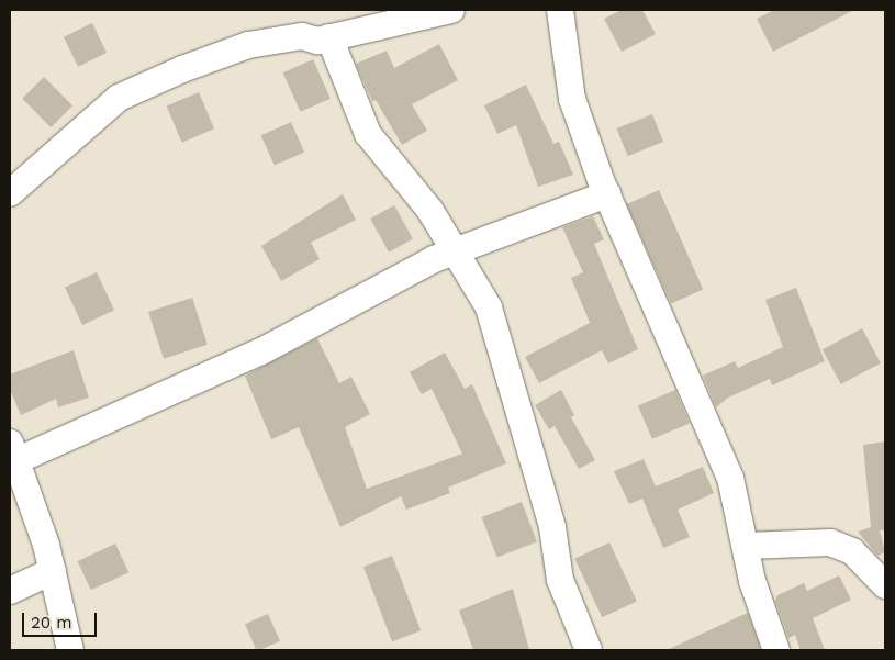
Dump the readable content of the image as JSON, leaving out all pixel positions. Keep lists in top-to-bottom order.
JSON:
{
  "scale_bar": "20 m"
}
